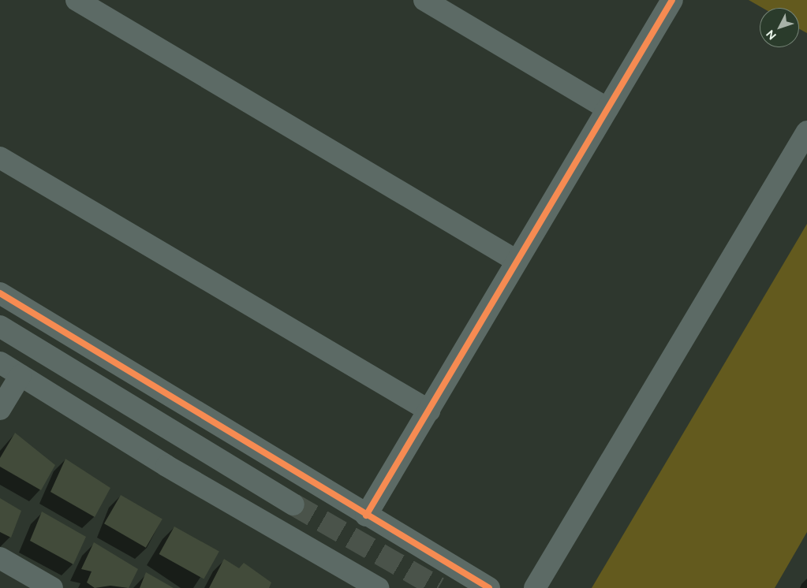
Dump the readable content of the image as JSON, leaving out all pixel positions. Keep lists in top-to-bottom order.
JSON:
{
  "north": "bottom left"
}
